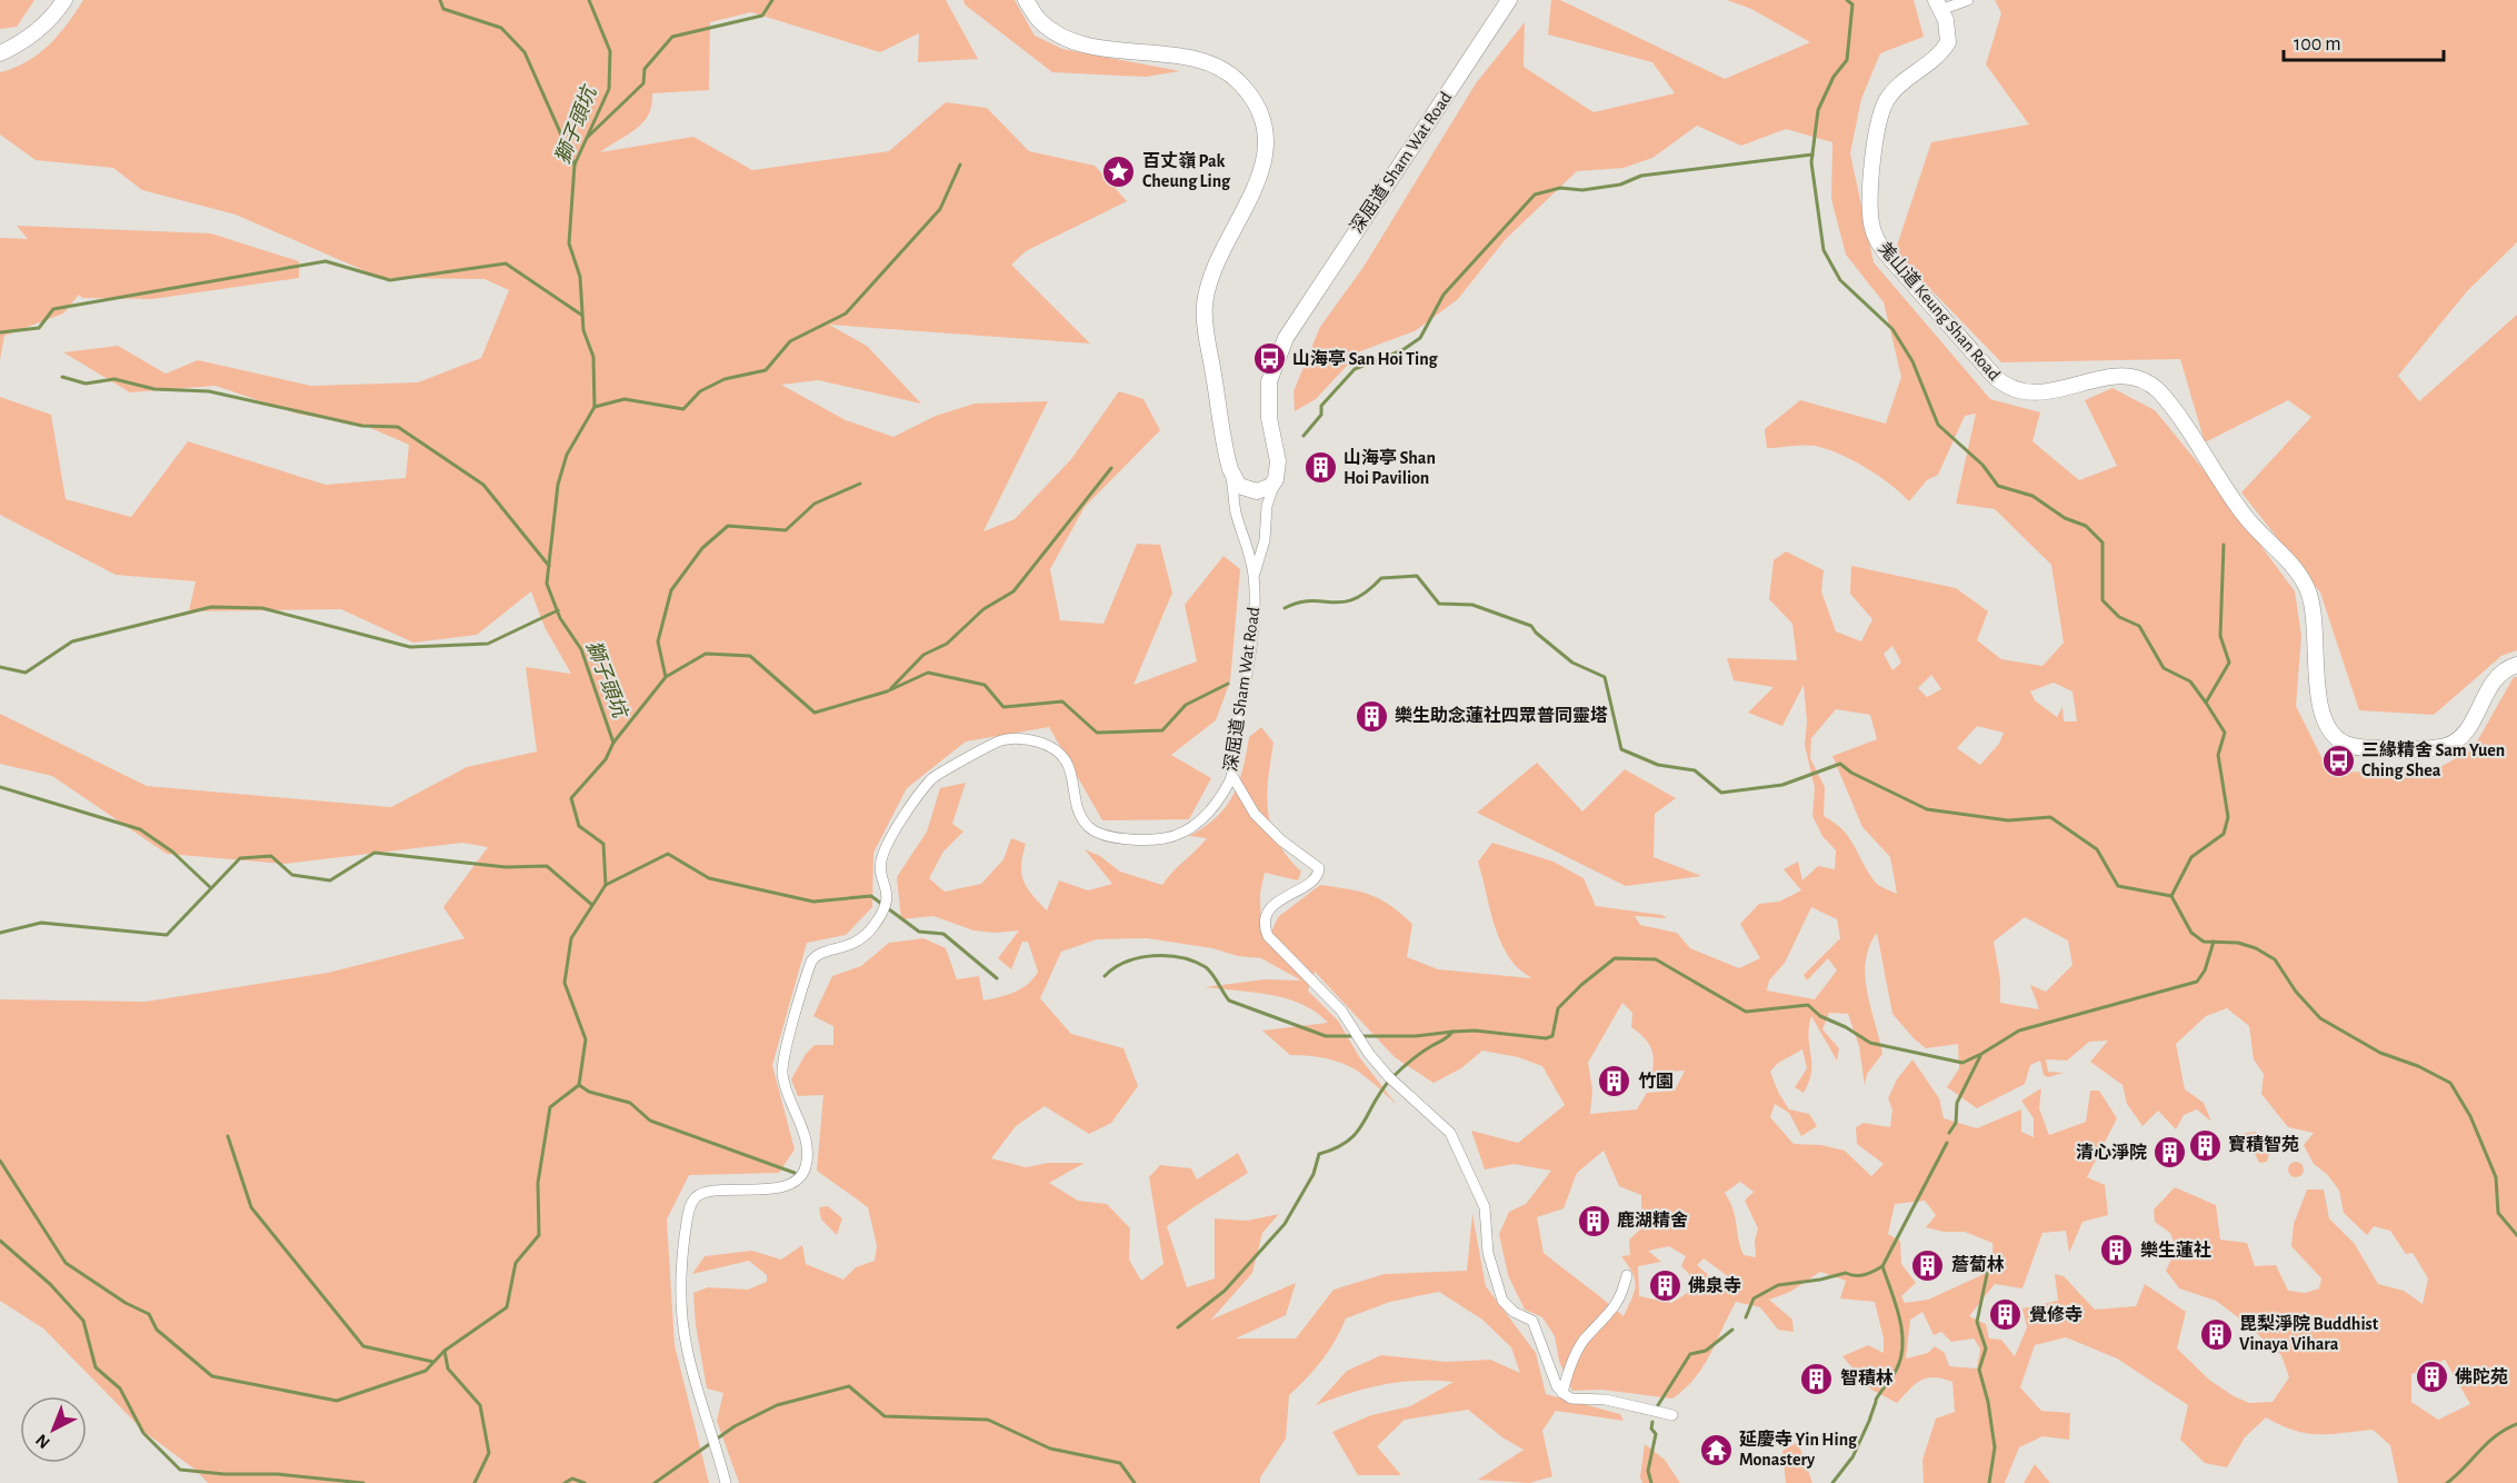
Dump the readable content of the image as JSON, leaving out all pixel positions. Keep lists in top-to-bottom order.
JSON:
{
  "streets": {
    "main road": ["深屈道 Sham Wat Road", "羗山道 Keung Shan Road"]
  },
  "water": ["獅子頭坑"],
  "places": {
    "place": ["百丈嶺 Pak Cheung Ling"],
    "bus stop": ["山海亭 San Hoi Ting", "三緣精舍 Sam Yuen Ching Shea"],
    "building": [
      "山海亭 Shan Hoi Pavilion",
      "樂生助念蓮社四眾普同靈塔",
      "竹園",
      "寶積智苑",
      "清心淨院",
      "鹿湖精舍",
      "樂生蓮社",
      "薝蔔林",
      "佛泉寺",
      "覺修寺",
      "毘梨淨院 Buddhist Vinaya Vihara",
      "佛陀苑",
      "智積林"
    ],
    "temple": ["延慶寺 Yin Hing Monastery"]
  },
  "scale_bar": "100 m",
  "north": "bottom left"
}
